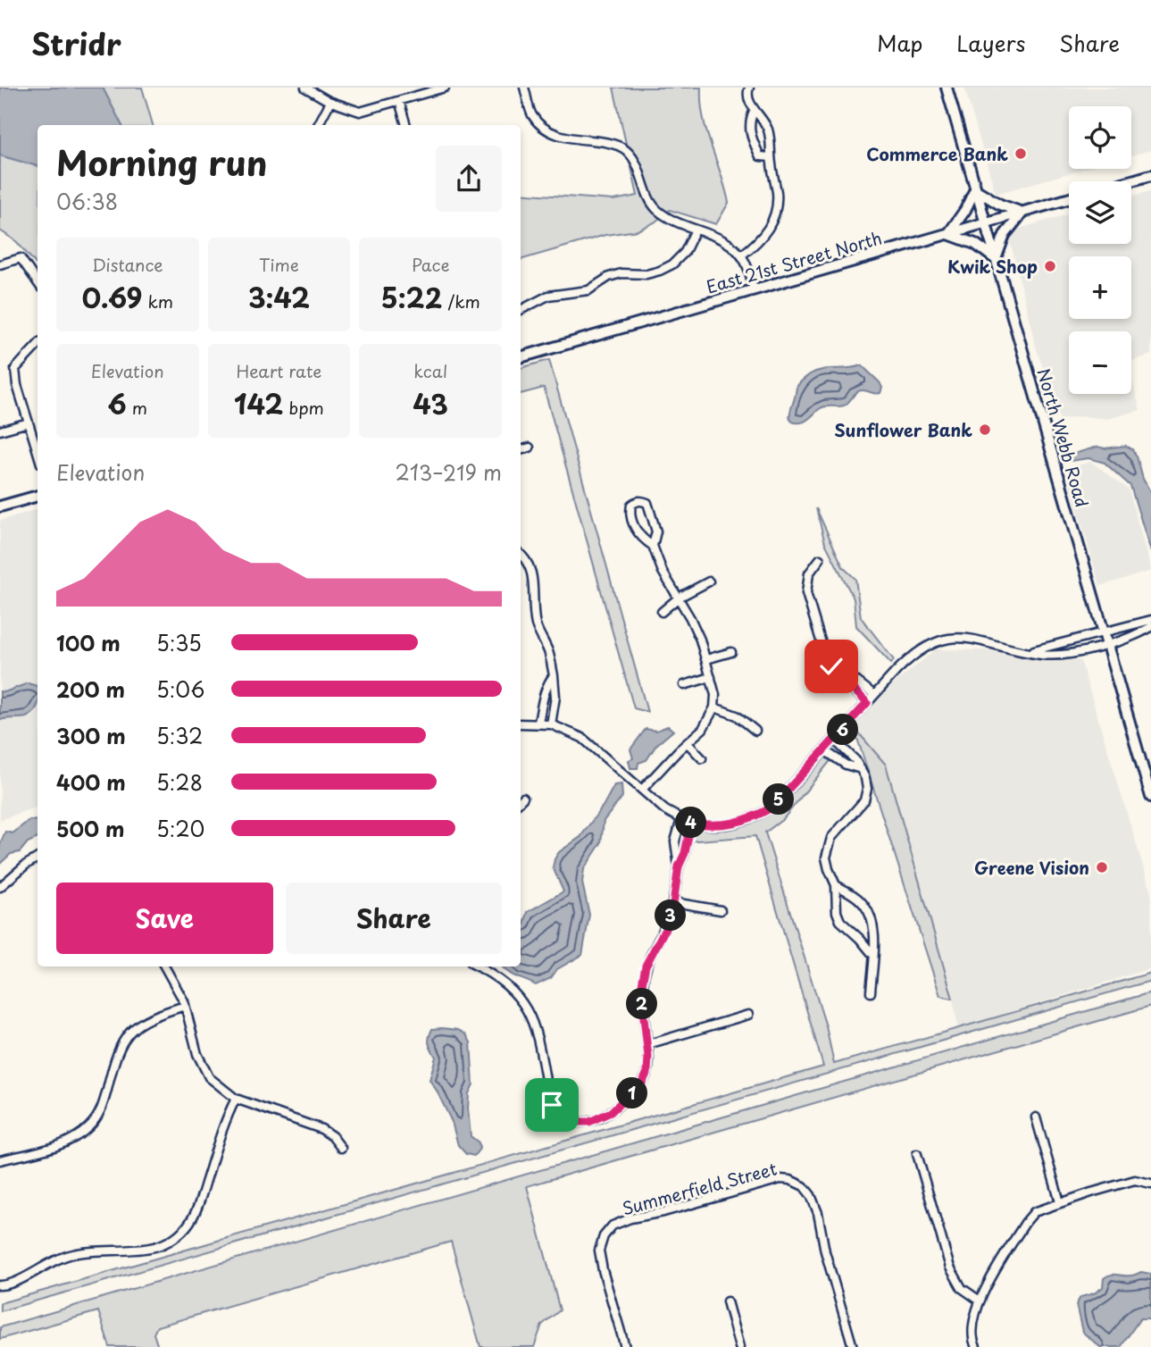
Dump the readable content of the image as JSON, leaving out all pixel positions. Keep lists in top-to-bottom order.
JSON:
{
  "streets": {
    "main road": ["East 21st Street North", "North Webb Road"],
    "street": ["Summerfield Street"]
  },
  "crossings": [
    ["East 21st Street North", "North Webb Road"]
  ],
  "places": [
    "Commerce Bank",
    "Kwik Shop",
    "Sunflower Bank",
    "Greene Vision"
  ],
  "page": {
    "header": "Stridr",
    "nav": ["Map", "Layers", "Share"],
    "map_buttons": ["+", "−"],
    "heading": ["Morning run", "06:38"],
    "stats": [
      ["Distance", "0.69 km"],
      ["Time", "3:42"],
      ["Pace", "5:22 /km"],
      ["Elevation", "6 m"],
      ["Heart rate", "142 bpm"],
      ["kcal", "43"]
    ],
    "chart": ["Elevation", "213–219 m"],
    "list": [
      {
        "name": "100 m",
        "note": "5:35"
      },
      {
        "name": "200 m",
        "note": "5:06"
      },
      {
        "name": "300 m",
        "note": "5:32"
      },
      {
        "name": "400 m",
        "note": "5:28"
      },
      {
        "name": "500 m",
        "note": "5:20"
      }
    ],
    "pins": [
      "6",
      "5",
      "4",
      "3",
      "2",
      "1"
    ],
    "buttons": ["Save", "Share"]
  }
}
